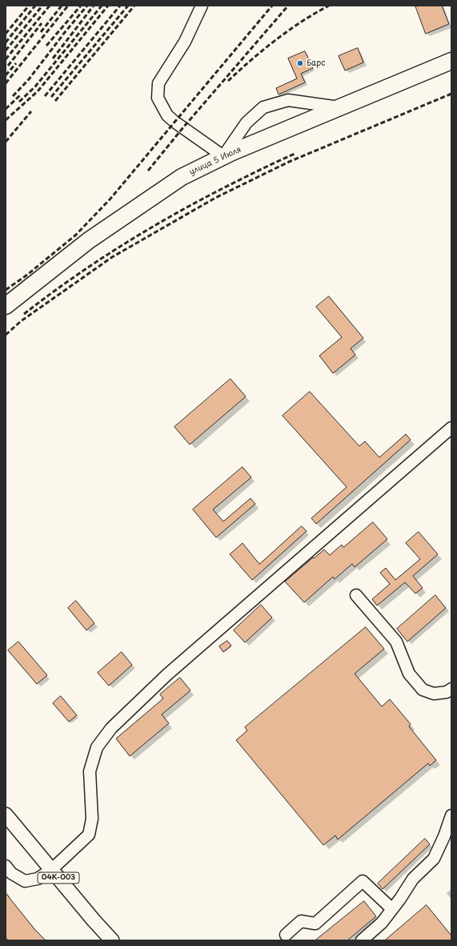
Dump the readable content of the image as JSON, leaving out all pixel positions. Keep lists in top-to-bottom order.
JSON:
{
  "streets": {
    "highway": ["улица 5 Июля"],
    "main road": ["04К-003"]
  },
  "places": ["Барс"]
}
